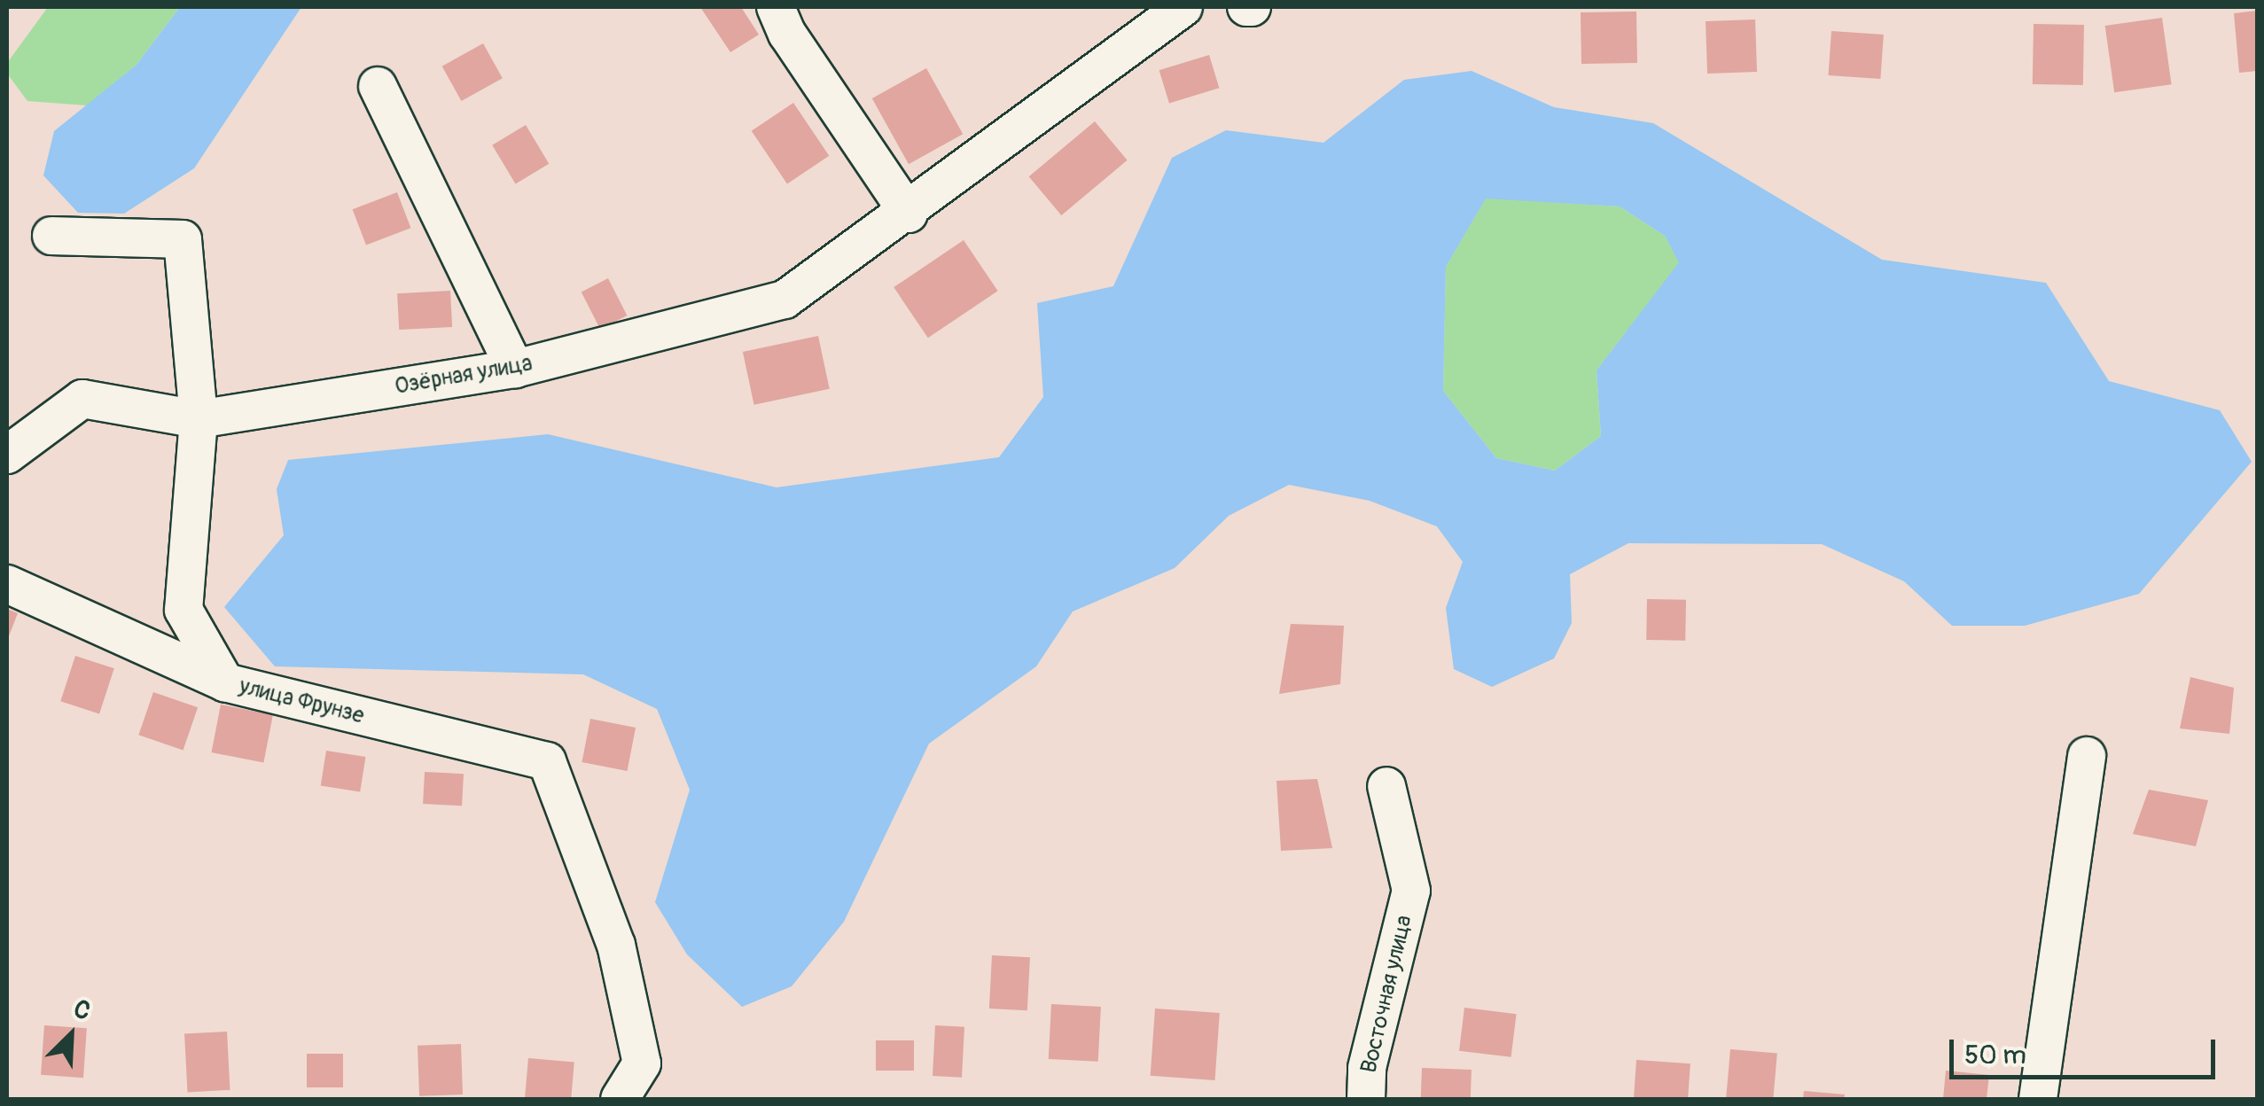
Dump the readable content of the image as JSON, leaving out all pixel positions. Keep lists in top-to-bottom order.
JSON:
{
  "streets": {
    "street": ["Озёрная улица", "улица Фрунзе", "Восточная улица"]
  },
  "crossings": [
    ["Озёрная улица", "улица Фрунзе"]
  ],
  "scale_bar": "50 m",
  "north": "top right"
}
